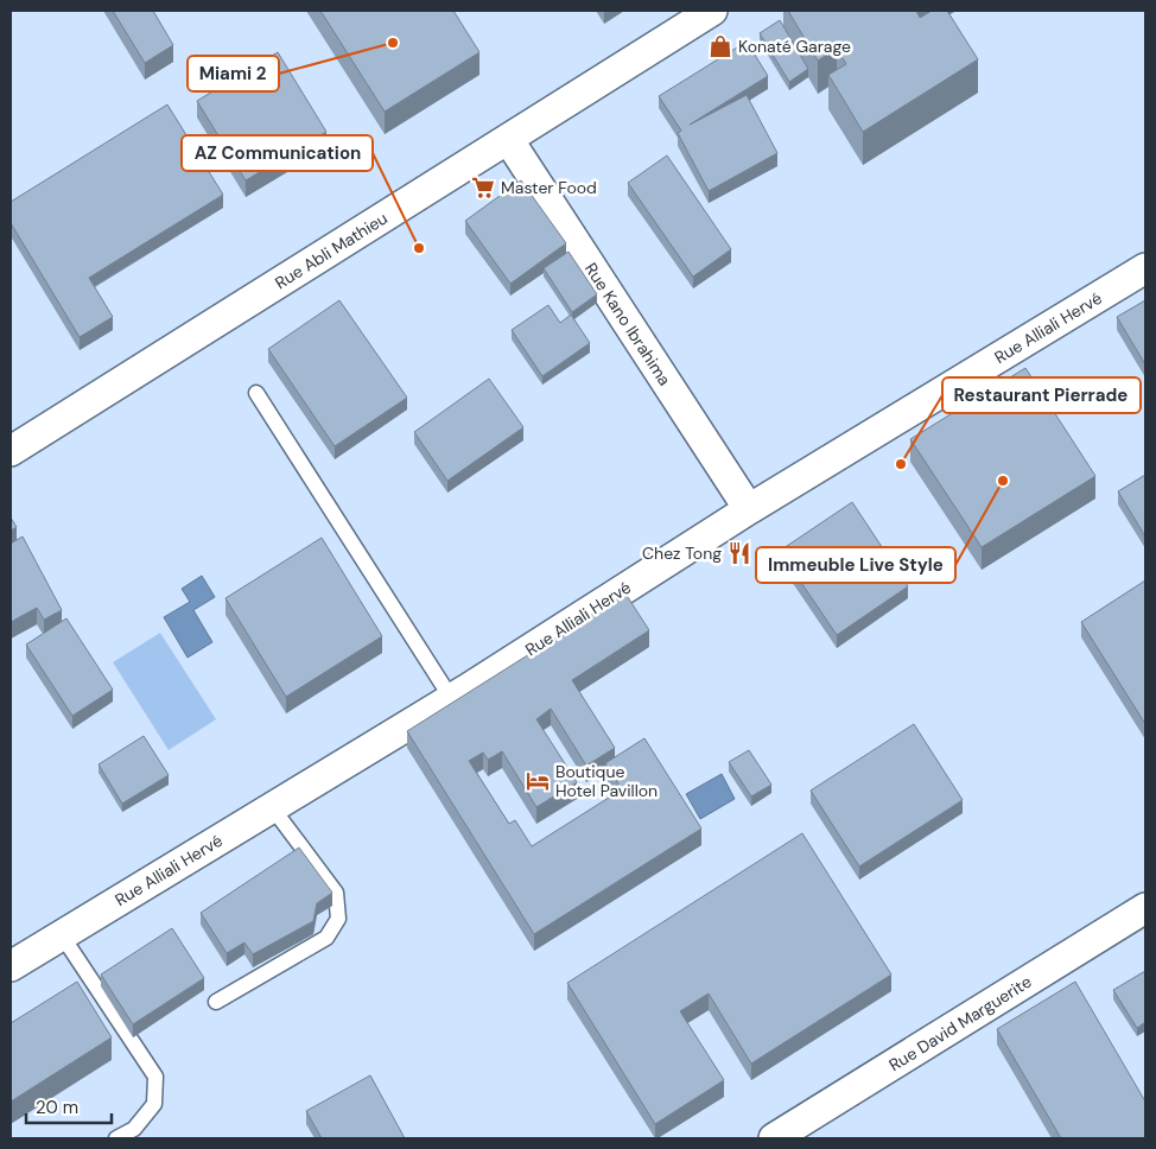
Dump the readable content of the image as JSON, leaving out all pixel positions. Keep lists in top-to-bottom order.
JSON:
{
  "streets": {
    "street": [
      "Rue Abli Mathieu",
      "Rue Kano Ibrahima",
      "Rue Alliali Hervé",
      "Rue David Marguerite"
    ]
  },
  "crossings": [
    ["Rue Abli Mathieu", "Rue Kano Ibrahima"],
    ["Rue Kano Ibrahima", "Rue Alliali Hervé"]
  ],
  "places": {
    "other": [
      "Miami 2",
      "AZ Communication",
      "Restaurant Pierrade",
      "Immeuble Live Style"
    ],
    "shop": ["Konaté Garage"],
    "supermarket": ["Master Food"],
    "restaurant": ["Chez Tong"],
    "hotel": ["Boutique Hotel Pavillon"]
  },
  "scale_bar": "20 m"
}
